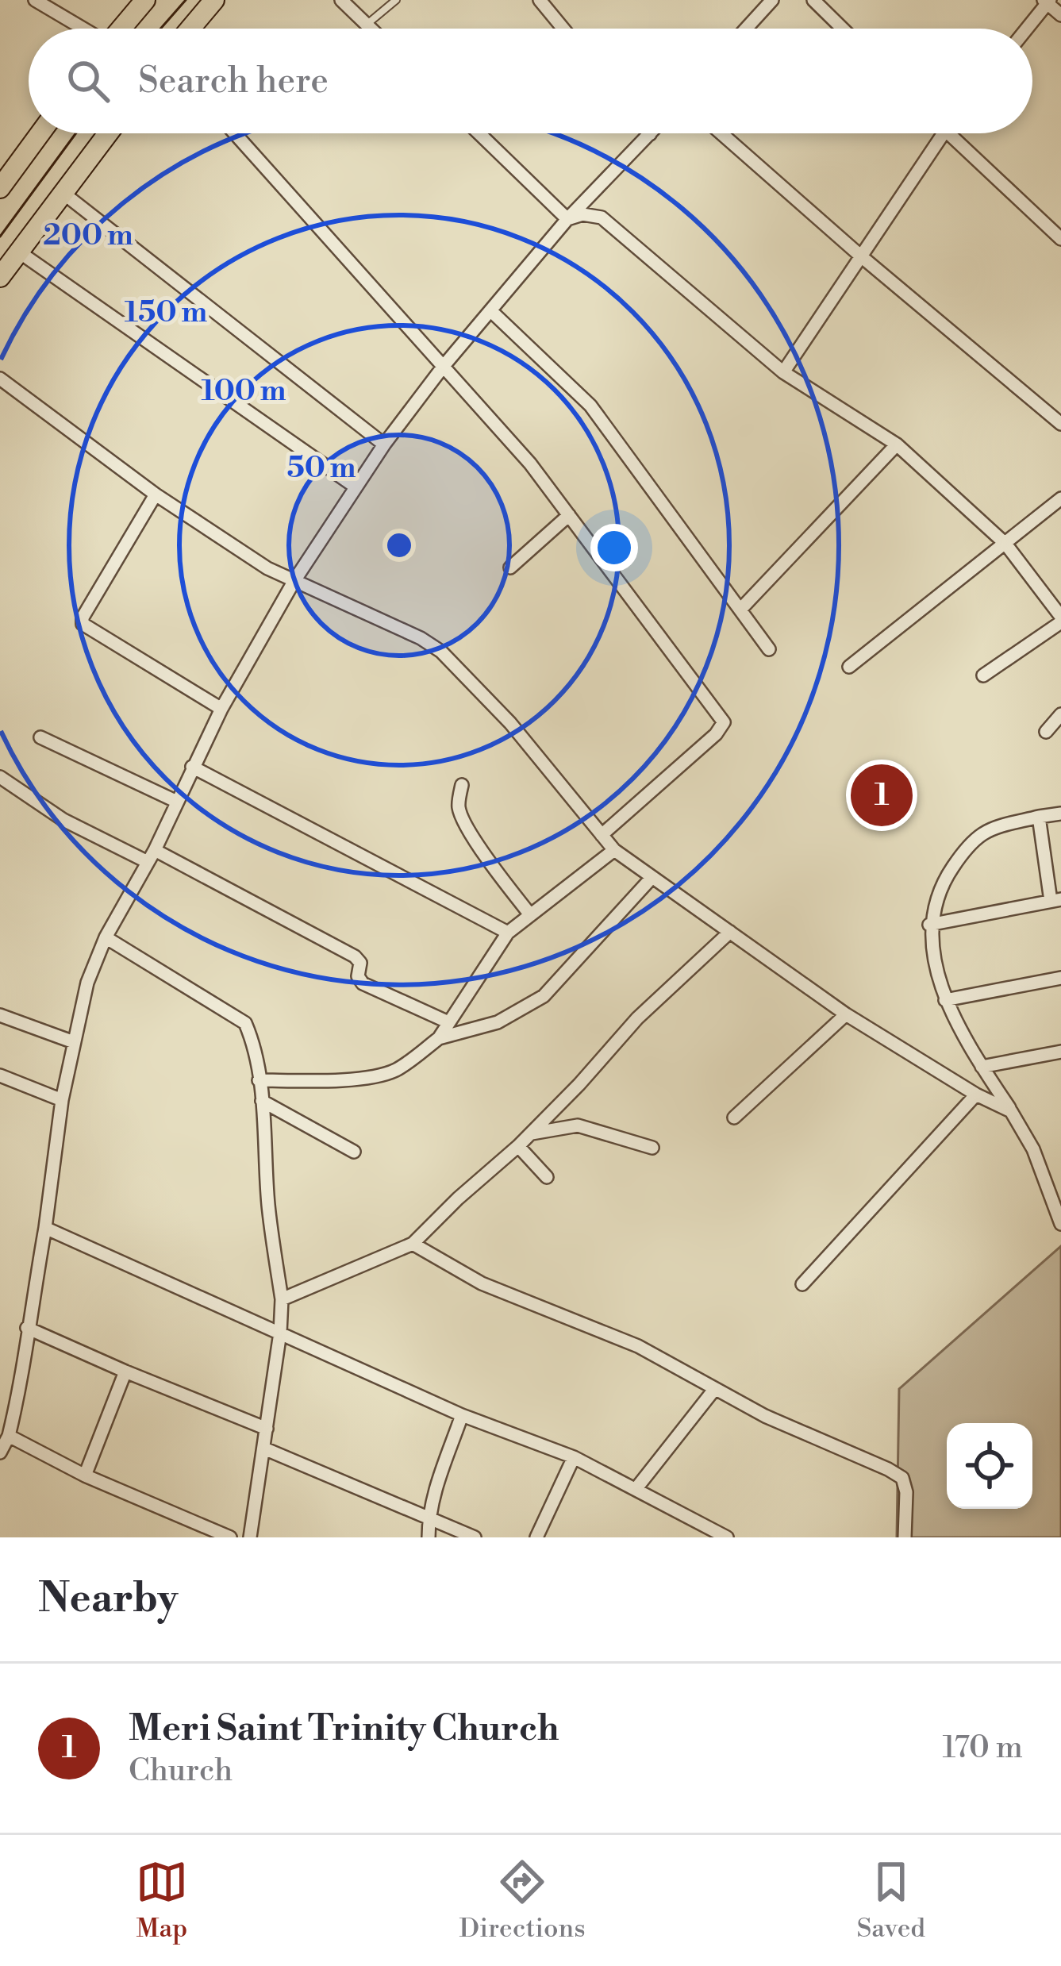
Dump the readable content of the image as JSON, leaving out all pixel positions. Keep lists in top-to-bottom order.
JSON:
{
  "page": {
    "search": "Search here",
    "pins": "1",
    "heading": "Nearby",
    "list": [
      {
        "mark": "1",
        "name": "Meri Saint Trinity Church",
        "note": "Church",
        "value": "170 m"
      }
    ],
    "nav": ["Map", "Directions", "Saved"]
  },
  "rings": [
    "200 m",
    "150 m",
    "100 m",
    "50 m"
  ]
}
